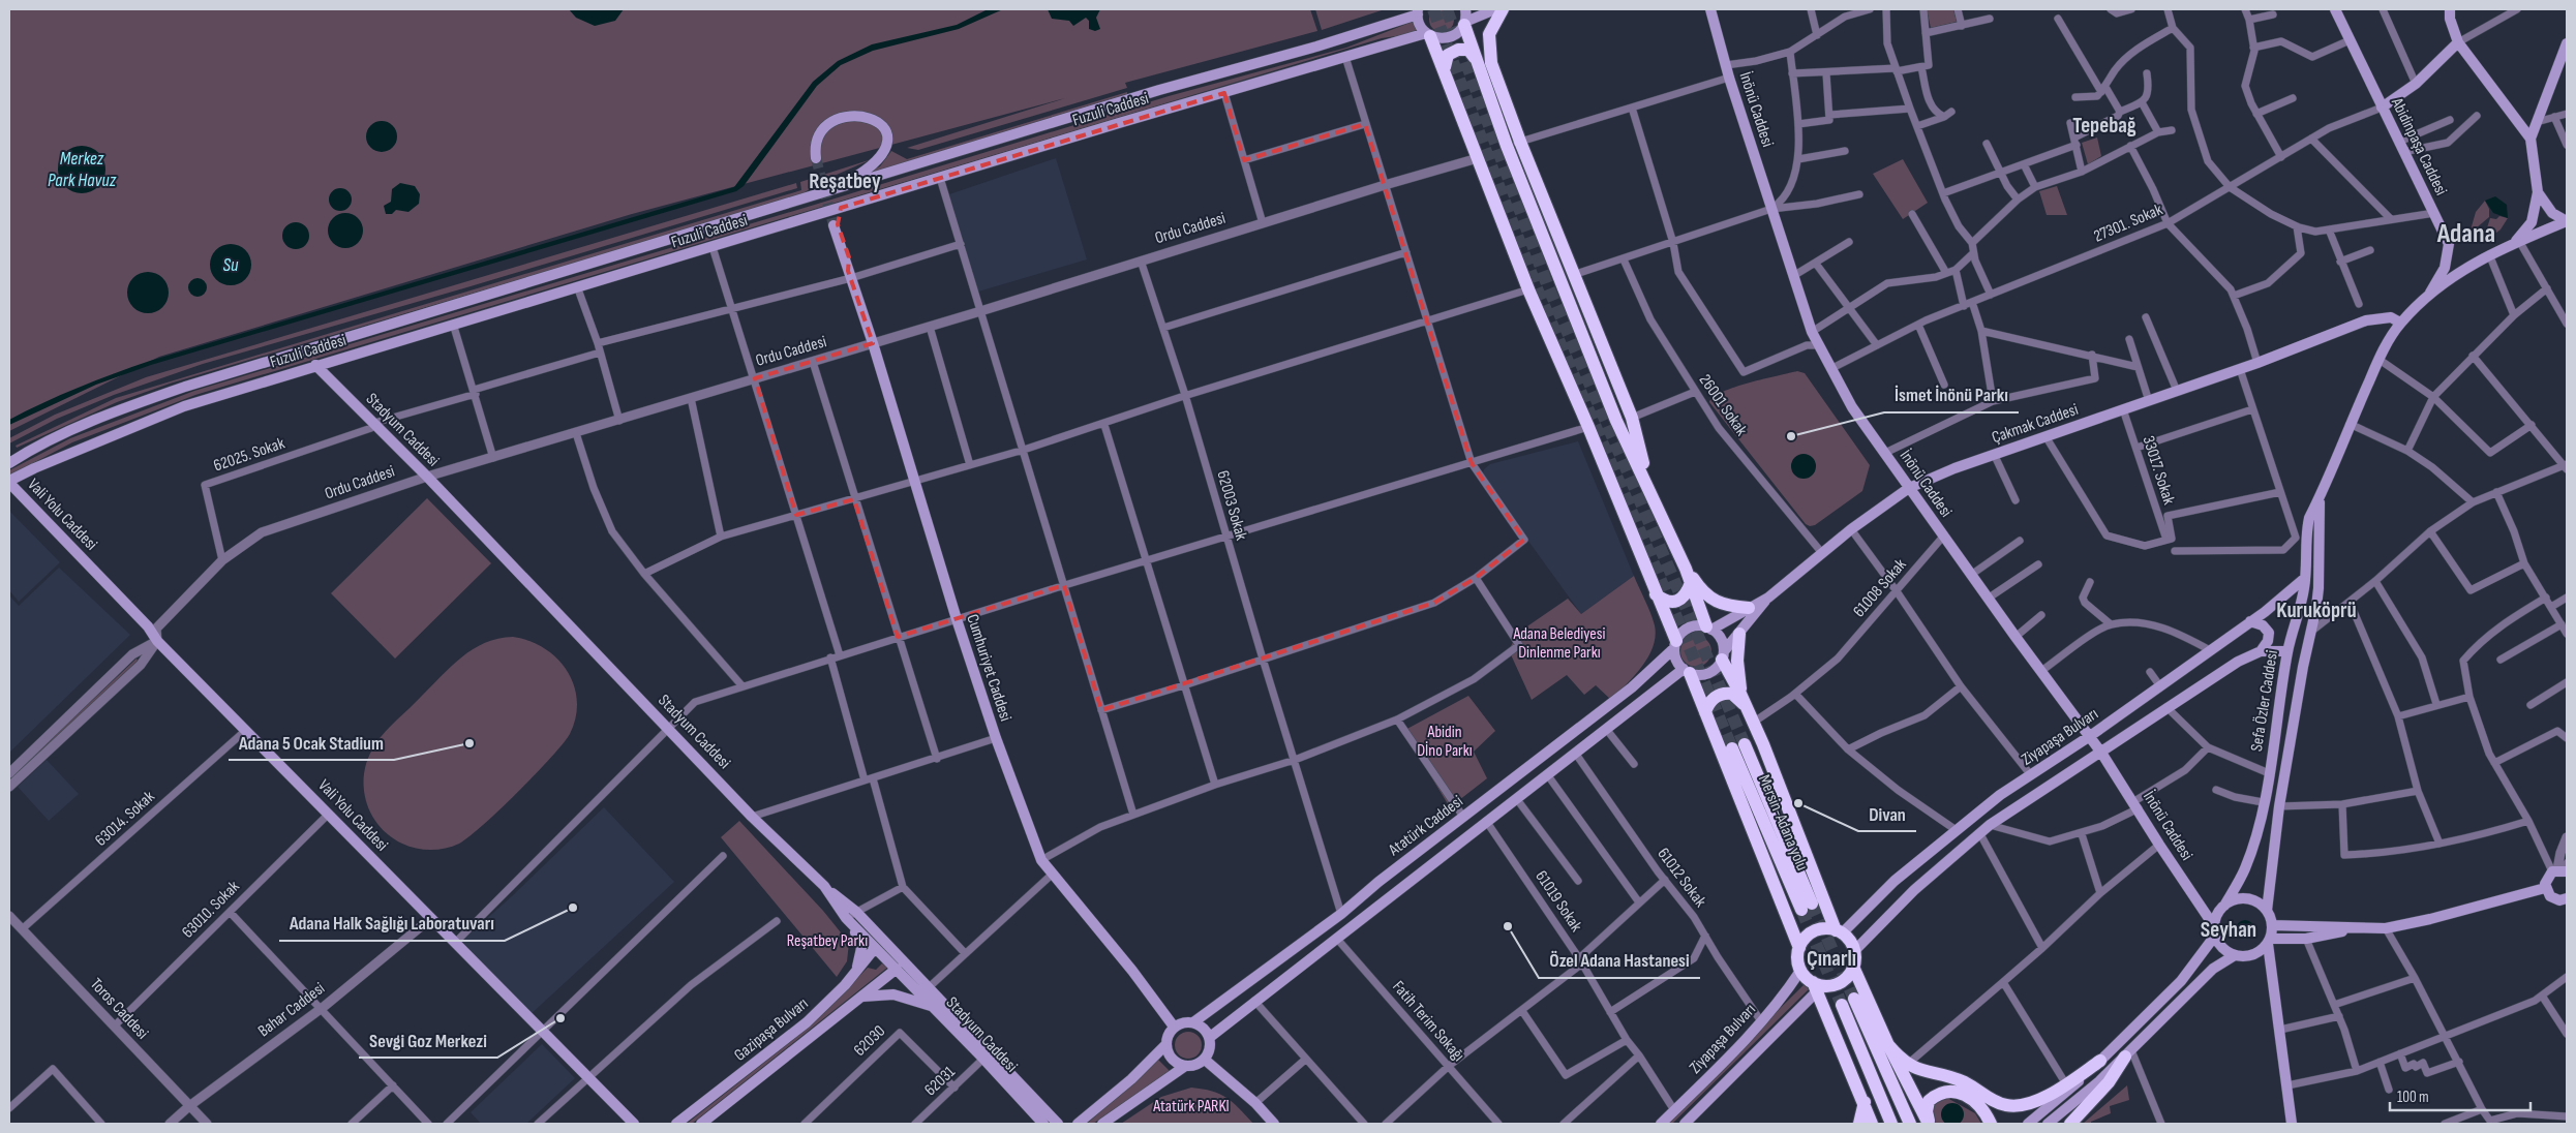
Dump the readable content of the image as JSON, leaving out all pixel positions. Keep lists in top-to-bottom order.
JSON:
{
  "streets": {
    "highway": ["Mersin-Adana yolu"],
    "main road": [
      "Fuzuli Caddesi",
      "İnönü Caddesi",
      "Abidinpaşa Caddesi",
      "Çakmak Caddesi",
      "Stadyum Caddesi",
      "Vali Yolu Caddesi",
      "Cumhuriyet Caddesi",
      "Sefa Özler Caddesi",
      "Ziyapaşa Bulvarı",
      "Atatürk Caddesi",
      "Gazipaşa Bulvarı"
    ],
    "street": [
      "27301. Sokak",
      "Ordu Caddesi",
      "26001 Sokak",
      "62025. Sokak",
      "33017. Sokak",
      "62003 Sokak",
      "61008 Sokak",
      "63014. Sokak",
      "61012 Sokak",
      "61019 Sokak",
      "63010. Sokak",
      "Toros Caddesi",
      "Bahar Caddesi",
      "Fatih Terim Sokağı",
      "62030",
      "62031"
    ]
  },
  "crossings": [
    ["Fuzuli Caddesi", "Stadyum Caddesi"],
    ["Fuzuli Caddesi", "Vali Yolu Caddesi"],
    ["İnönü Caddesi", "27301. Sokak"],
    ["İnönü Caddesi", "Çakmak Caddesi"],
    ["İnönü Caddesi", "61008 Sokak"],
    ["İnönü Caddesi", "Sefa Özler Caddesi"],
    ["İnönü Caddesi", "Ziyapaşa Bulvarı"],
    ["Abidinpaşa Caddesi", "27301. Sokak"],
    ["Abidinpaşa Caddesi", "Sefa Özler Caddesi"],
    ["Ordu Caddesi", "Stadyum Caddesi"],
    ["Ordu Caddesi", "62025. Sokak"],
    ["Ordu Caddesi", "62003 Sokak"],
    ["Ordu Caddesi", "Vali Yolu Caddesi"],
    ["Ordu Caddesi", "Cumhuriyet Caddesi"],
    ["26001 Sokak", "Çakmak Caddesi"],
    ["Çakmak Caddesi", "33017. Sokak"],
    ["Çakmak Caddesi", "Sefa Özler Caddesi"],
    ["Çakmak Caddesi", "Atatürk Caddesi"],
    ["Stadyum Caddesi", "62025. Sokak"],
    ["Stadyum Caddesi", "Gazipaşa Bulvarı"],
    ["Stadyum Caddesi", "62031"],
    ["62003 Sokak", "Atatürk Caddesi"],
    ["Vali Yolu Caddesi", "63014. Sokak"],
    ["Vali Yolu Caddesi", "63010. Sokak"],
    ["Vali Yolu Caddesi", "Bahar Caddesi"],
    ["Cumhuriyet Caddesi", "Atatürk Caddesi"],
    ["Sefa Özler Caddesi", "Ziyapaşa Bulvarı"],
    ["Ziyapaşa Bulvarı", "61012 Sokak"],
    ["Ziyapaşa Bulvarı", "61019 Sokak"],
    ["63014. Sokak", "Toros Caddesi"],
    ["Atatürk Caddesi", "61012 Sokak"],
    ["Atatürk Caddesi", "61019 Sokak"],
    ["Atatürk Caddesi", "Fatih Terim Sokağı"],
    ["63010. Sokak", "Toros Caddesi"],
    ["Toros Caddesi", "Bahar Caddesi"],
    ["62030", "62031"]
  ],
  "districts": [
    "Tepebağ",
    "Reşatbey",
    "Adana",
    "Kuruköprü",
    "Seyhan",
    "Çınarlı"
  ],
  "water": ["Merkez Park Havuz", "Su"],
  "parks": [
    "Adana Belediyesi Dinlenme Parkı",
    "Abidin Dİno Parkı",
    "Reşatbey Parkı",
    "Atatürk PARKI"
  ],
  "places": [
    "İsmet İnönü Parkı",
    "Adana 5 Ocak Stadium",
    "Divan",
    "Adana Halk Sağlığı Laboratuvarı",
    "Özel Adana Hastanesi",
    "Sevgi Goz Merkezi"
  ],
  "scale_bar": "100 m"
}
